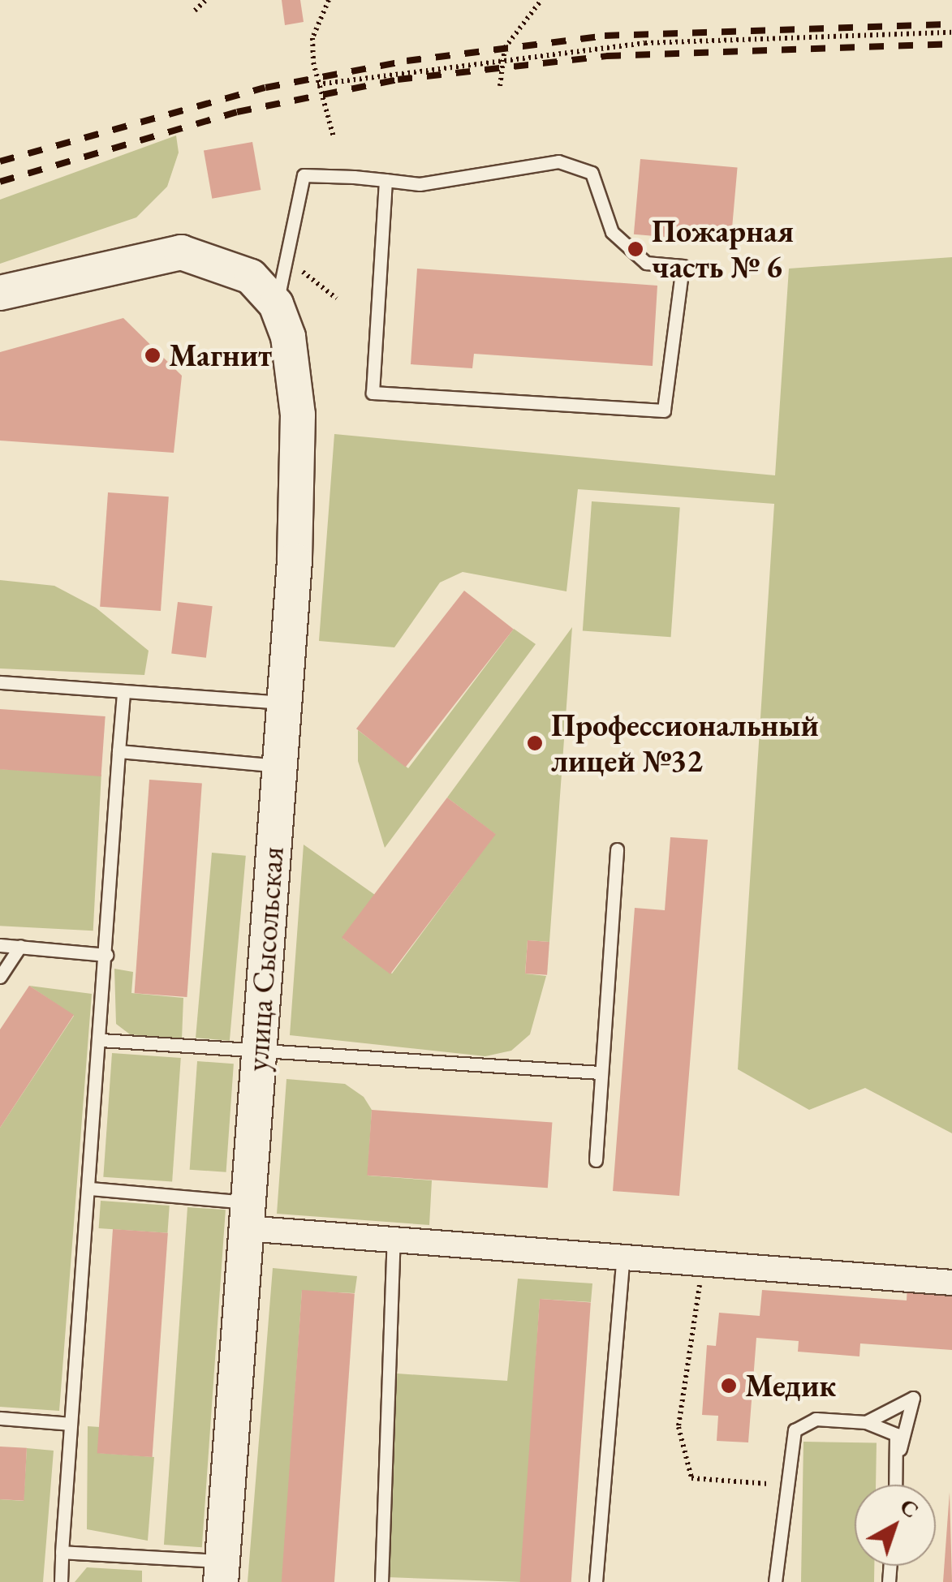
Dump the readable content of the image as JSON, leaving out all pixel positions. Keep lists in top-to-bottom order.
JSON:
{
  "streets": {
    "main road": ["улица Сысольская"]
  },
  "places": [
    "Пожарная часть № 6",
    "Магнит",
    "Профессиональный лицей №32",
    "Медик"
  ],
  "north": "top right"
}
